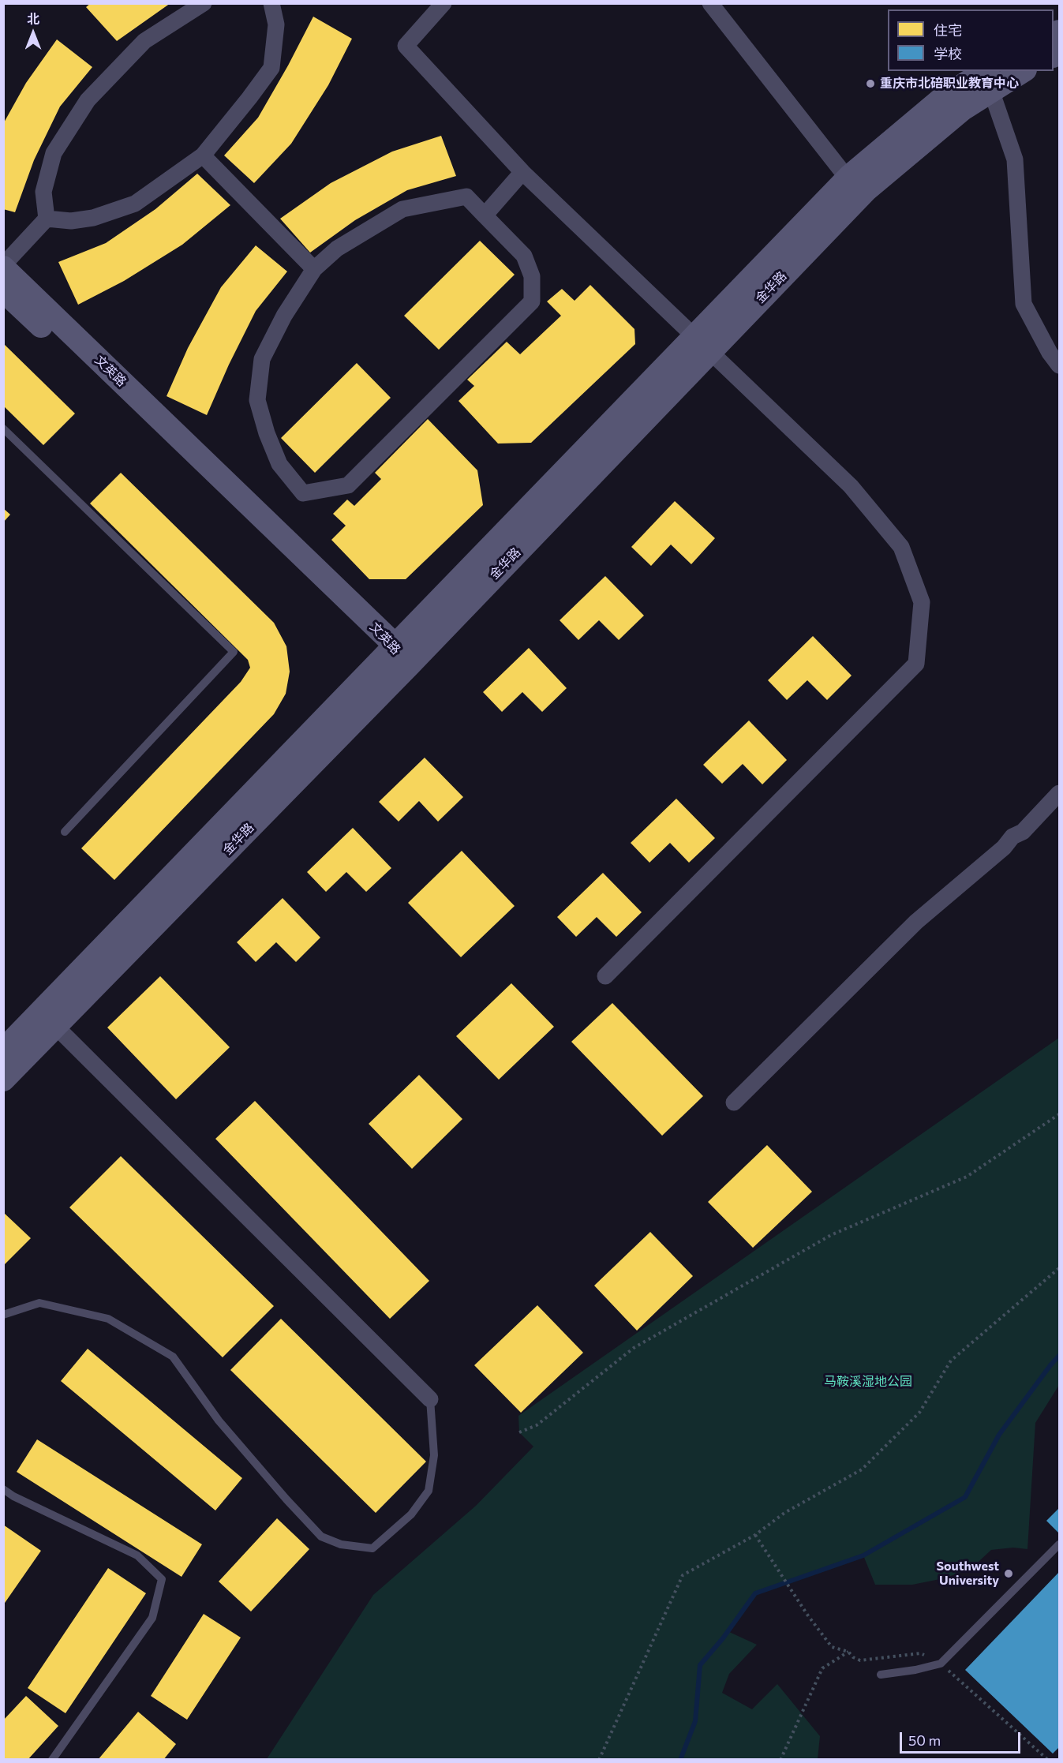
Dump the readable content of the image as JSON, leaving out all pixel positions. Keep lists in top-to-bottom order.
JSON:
{
  "streets": {
    "main road": ["金华路", "文英路"]
  },
  "crossings": [
    ["金华路", "文英路"]
  ],
  "parks": ["马鞍溪湿地公园"],
  "places": ["重庆市北碚职业教育中心", "Southwest University"],
  "legend": ["住宅", "学校"],
  "scale_bar": "50 m",
  "north": "top"
}
